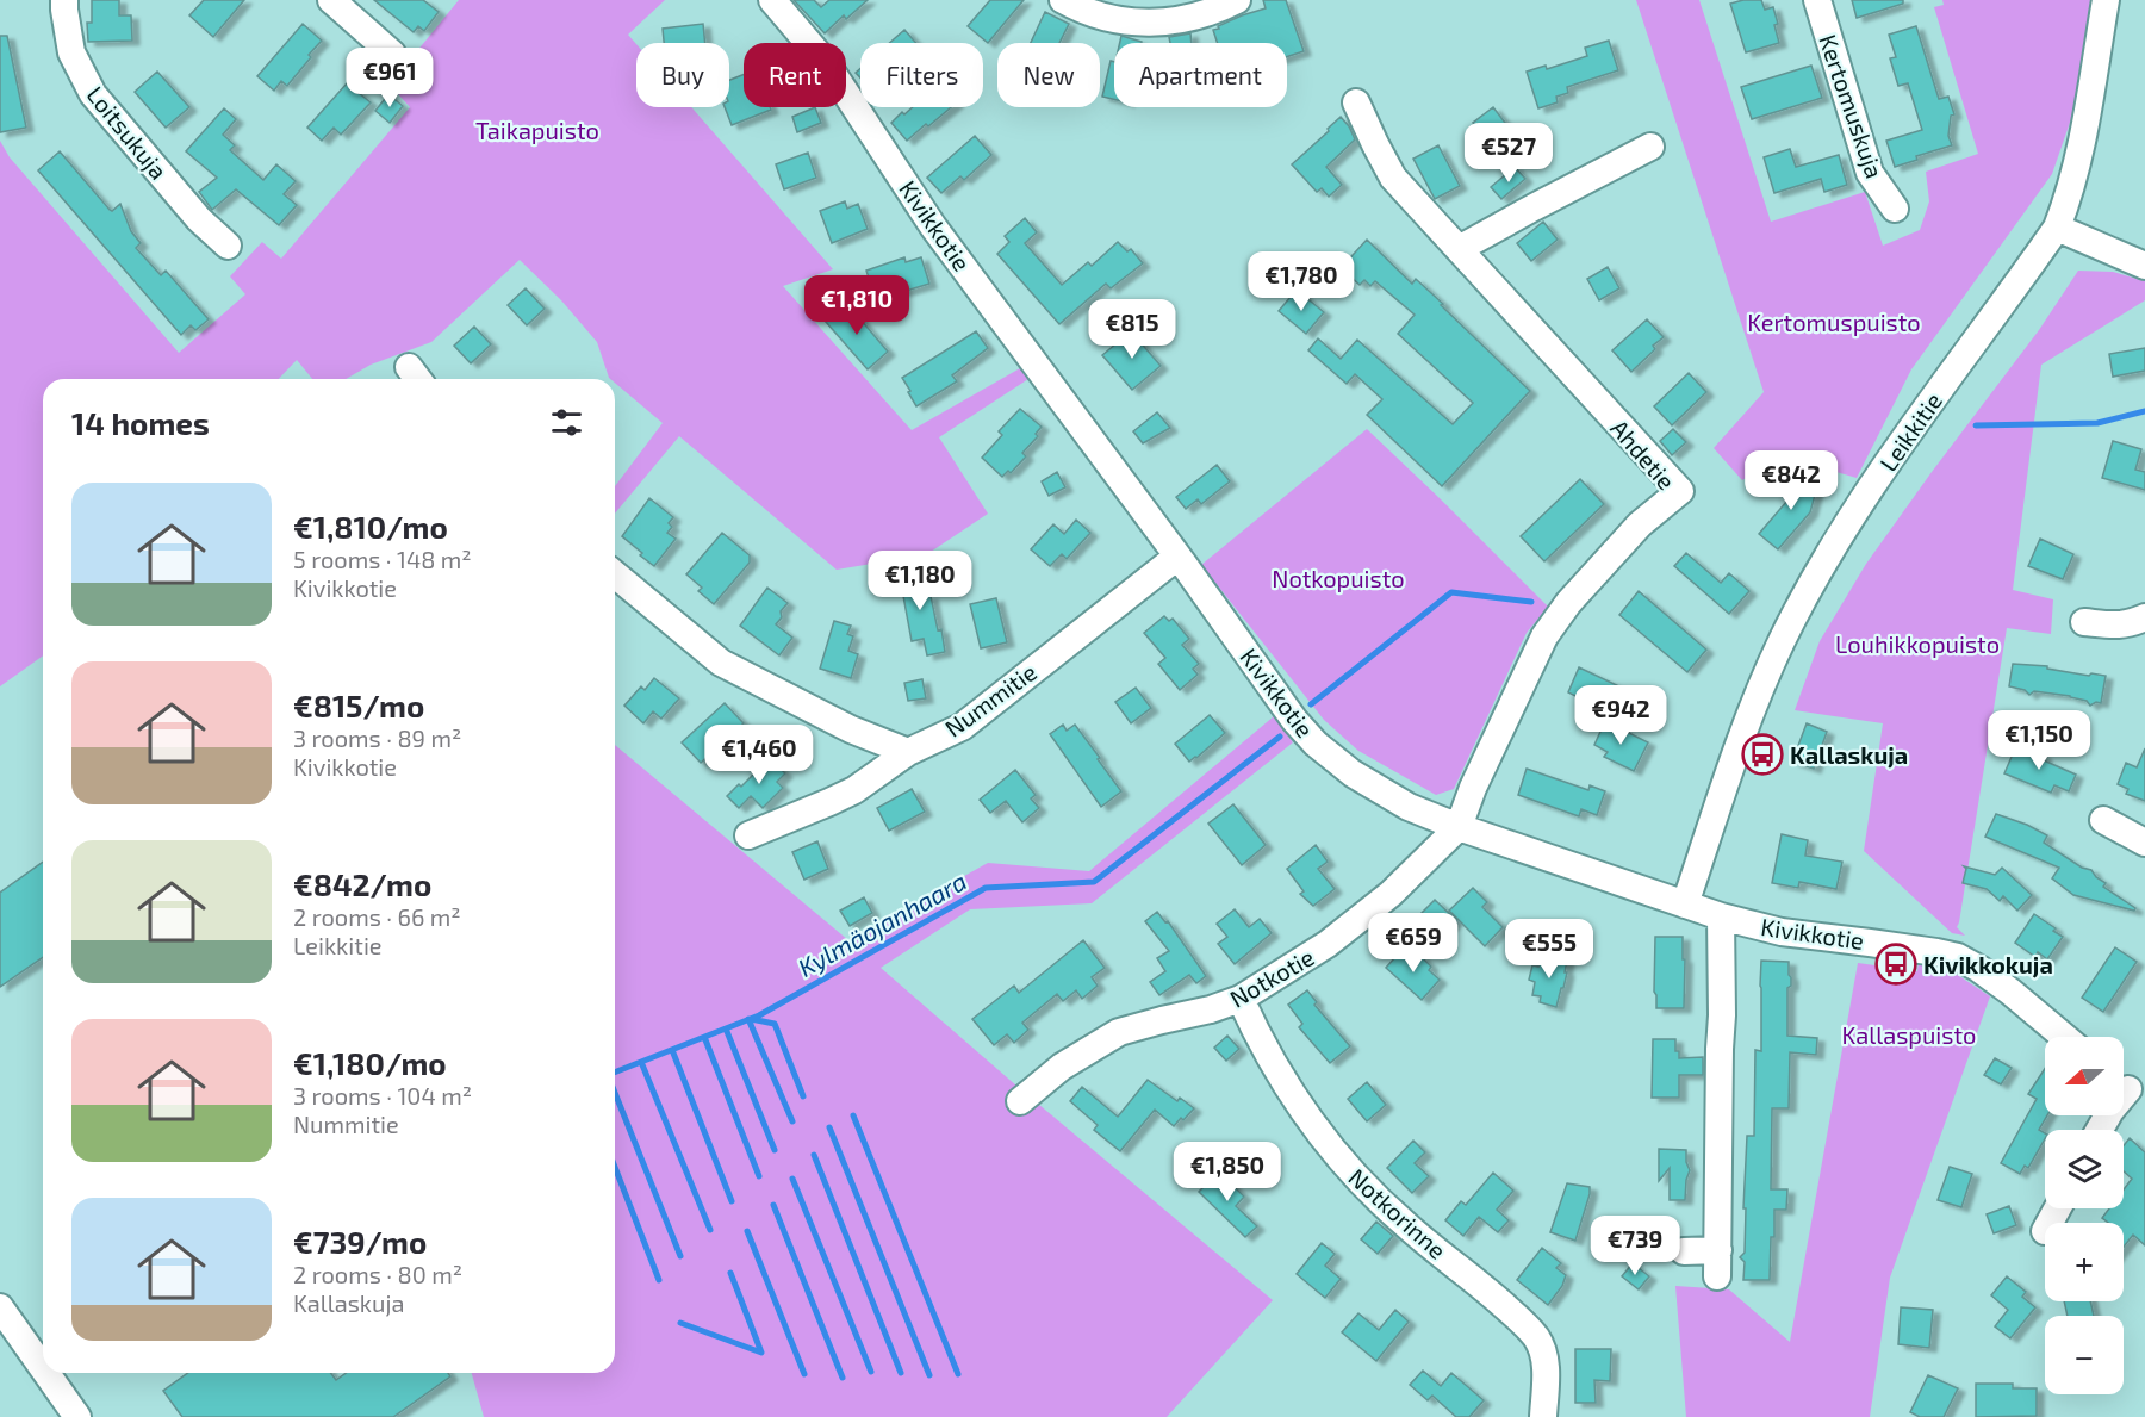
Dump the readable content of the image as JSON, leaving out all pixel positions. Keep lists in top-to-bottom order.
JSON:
{
  "streets": {
    "street": [
      "Kertomuskuja",
      "Loitsukuja",
      "Kivikkotie",
      "Leikkitie",
      "Ahdetie",
      "Nummitie",
      "Notkotie",
      "Notkorinne"
    ]
  },
  "crossings": [
    ["Kivikkotie", "Leikkitie"],
    ["Kivikkotie", "Ahdetie"],
    ["Kivikkotie", "Nummitie"],
    ["Kivikkotie", "Notkotie"],
    ["Ahdetie", "Notkotie"],
    ["Notkotie", "Notkorinne"]
  ],
  "water": ["Kylmäojanhaara"],
  "parks": [
    "Taikapuisto",
    "Kertomuspuisto",
    "Notkopuisto",
    "Louhikkopuisto",
    "Kallaspuisto"
  ],
  "places": {
    "bus stop": ["Kallaskuja", "Kivikkokuja"]
  },
  "north": "left",
  "page": {
    "chip": [
      "Buy",
      "Rent",
      "Filters",
      "New",
      "Apartment"
    ],
    "price": [
      "€961",
      "€527",
      "€1,780",
      "€1,810",
      "€815",
      "€842",
      "€1,180",
      "€942",
      "€1,150",
      "€1,460",
      "€659",
      "€555",
      "€1,850",
      "€739"
    ],
    "heading": "14 homes",
    "list": [
      {
        "name": "€1,810/mo",
        "note": "5 rooms · 148 m² · Kivikkotie"
      },
      {
        "name": "€815/mo",
        "note": "3 rooms · 89 m² · Kivikkotie"
      },
      {
        "name": "€842/mo",
        "note": "2 rooms · 66 m² · Leikkitie"
      },
      {
        "name": "€1,180/mo",
        "note": "3 rooms · 104 m² · Nummitie"
      },
      {
        "name": "€739/mo",
        "note": "2 rooms · 80 m² · Kallaskuja"
      }
    ],
    "map_buttons": ["+", "−"]
  }
}
